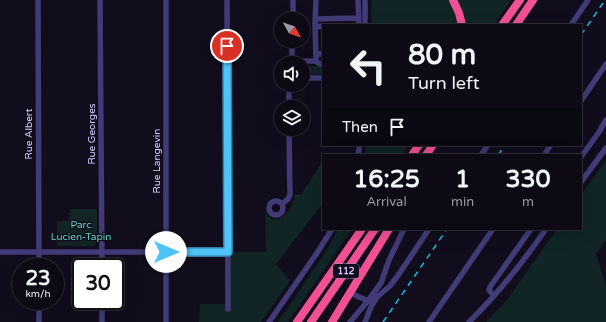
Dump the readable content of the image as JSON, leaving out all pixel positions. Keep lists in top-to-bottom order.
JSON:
{
  "streets": {
    "highway": ["112"],
    "street": ["Rue Albert", "Rue Georges", "Rue Langevin"]
  },
  "parks": ["Parc Lucien-Tapin"],
  "north": "bottom right",
  "page": {
    "turn": ["80 m", "Turn left"],
    "then": "Then",
    "eta": [
      "16:25",
      "Arrival",
      "1",
      "min",
      "330",
      "m"
    ],
    "speed": "23 km/h",
    "limit": "30"
  }
}
